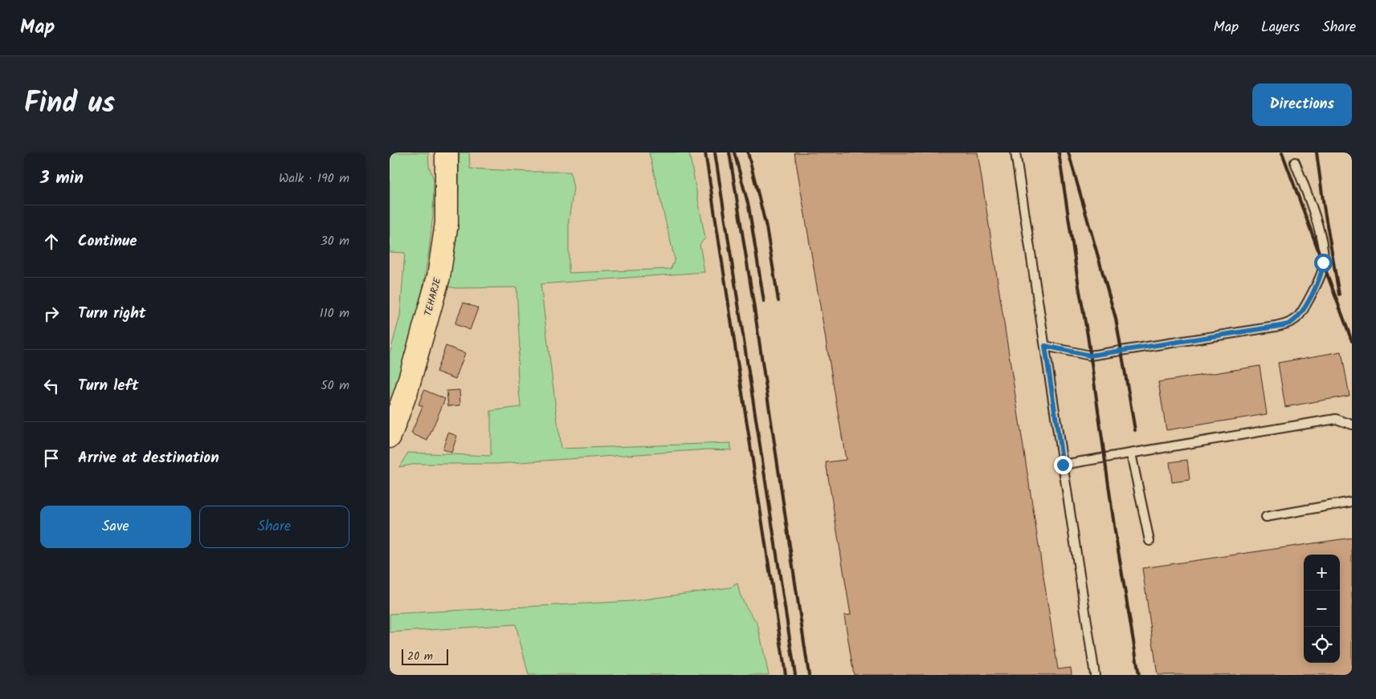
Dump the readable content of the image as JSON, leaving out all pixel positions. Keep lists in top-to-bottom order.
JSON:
{
  "streets": {
    "main road": ["TEHARJE"]
  },
  "scale_bar": "20 m",
  "page": {
    "header": "Map",
    "nav": ["Map", "Layers", "Share"],
    "title": "Find us",
    "buttons": [
      "Directions",
      ["Save", "Share"]
    ],
    "heading": ["3 min", "Walk · 190 m"],
    "list": [
      ["Continue", "30 m"],
      ["Turn right", "110 m"],
      ["Turn left", "50 m"],
      "Arrive at destination"
    ],
    "map_buttons": ["+", "−"],
    "scale": "20 m"
  }
}
